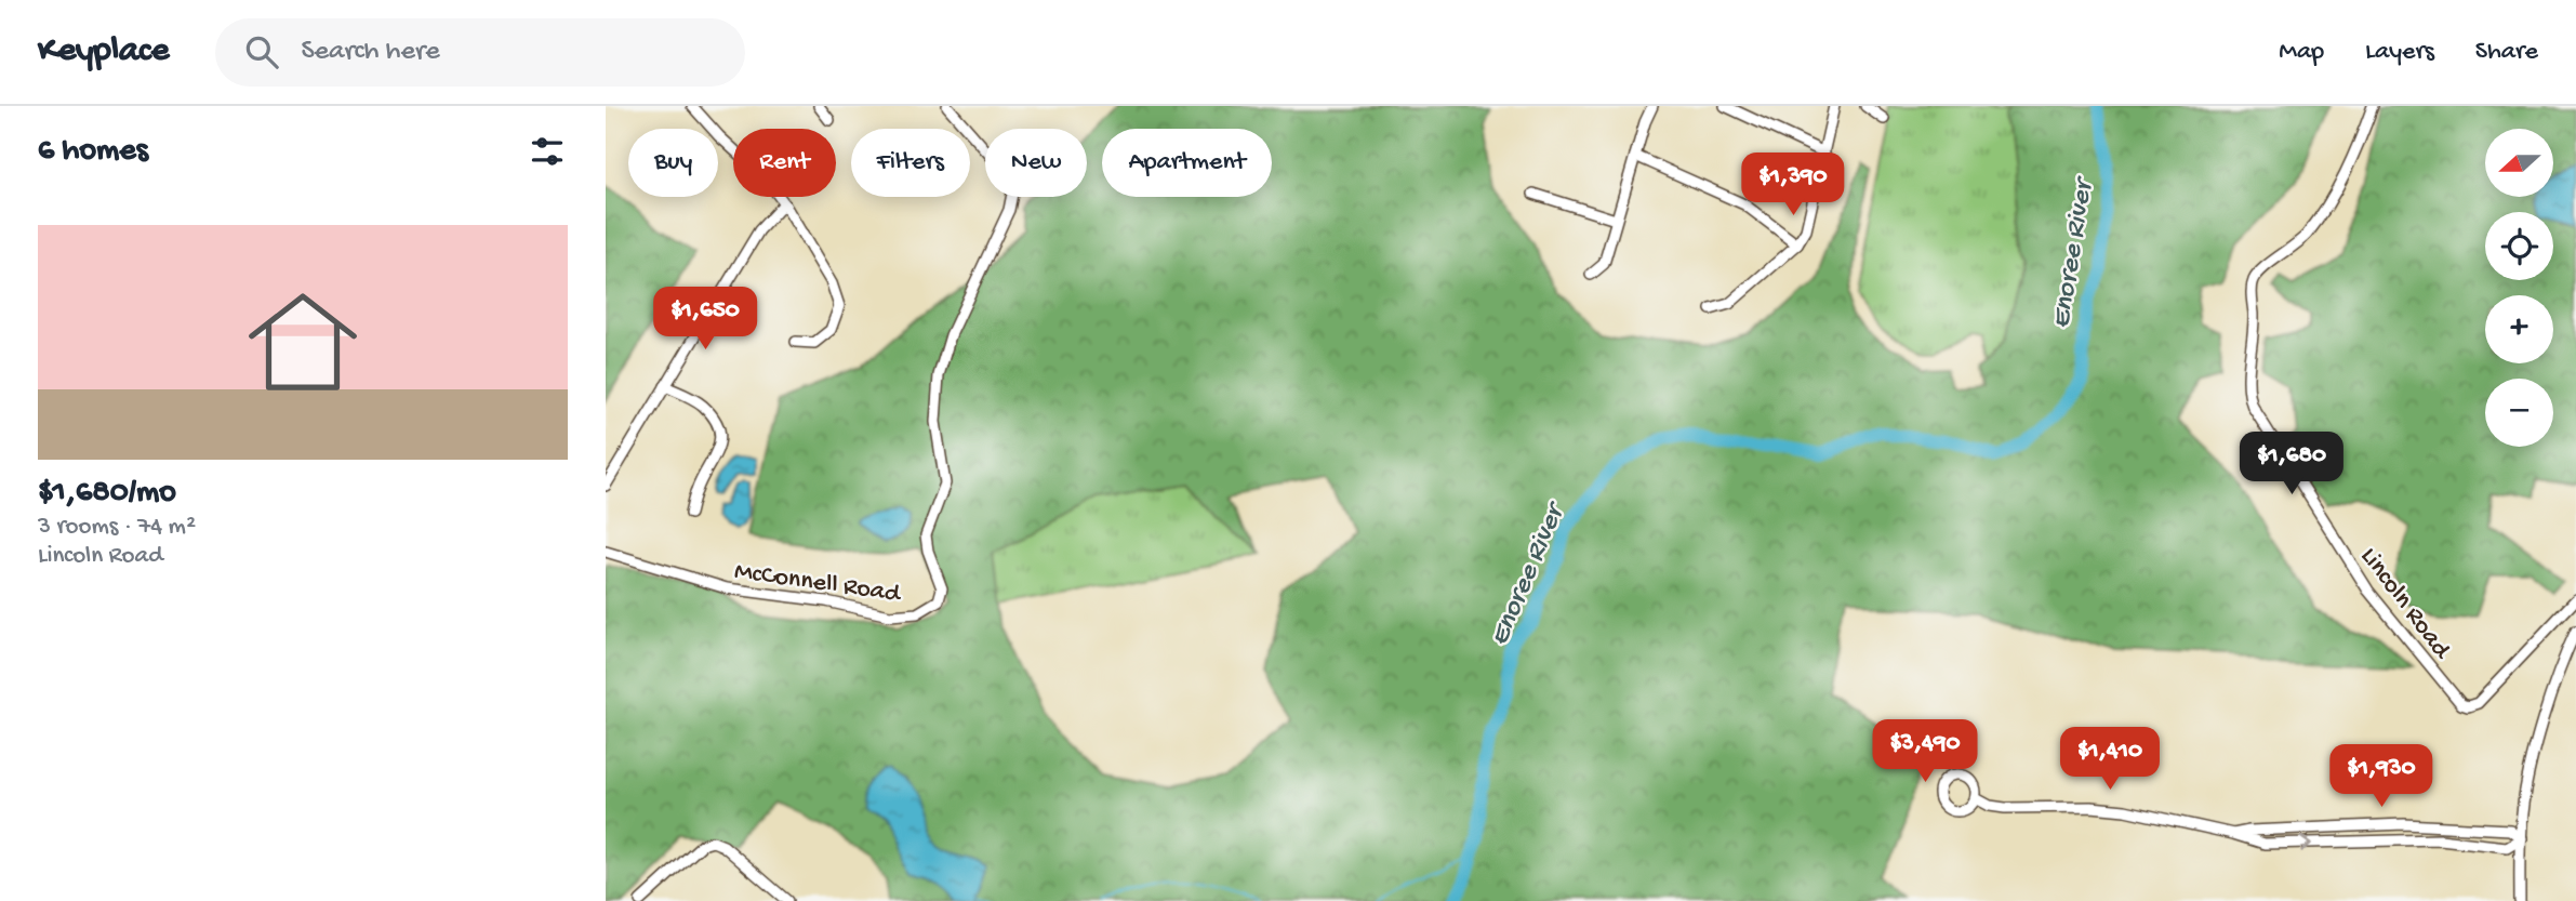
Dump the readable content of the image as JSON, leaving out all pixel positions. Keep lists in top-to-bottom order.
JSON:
{
  "streets": {
    "street": ["McConnell Road", "Lincoln Road"]
  },
  "water": ["Enoree River"],
  "north": "left",
  "page": {
    "header": "Keyplace",
    "search": "Search here",
    "nav": ["Map", "Layers", "Share"],
    "heading": "6 homes",
    "map_buttons": ["+", "−"],
    "chip": [
      "Buy",
      "Rent",
      "Filters",
      "New",
      "Apartment"
    ],
    "price": [
      "$1,390",
      "$1,650",
      "$1,680",
      "$3,490",
      "$1,410",
      "$1,930"
    ],
    "list": [
      {
        "name": "$1,680/mo",
        "note": "3 rooms · 74 m² · Lincoln Road"
      }
    ]
  }
}
